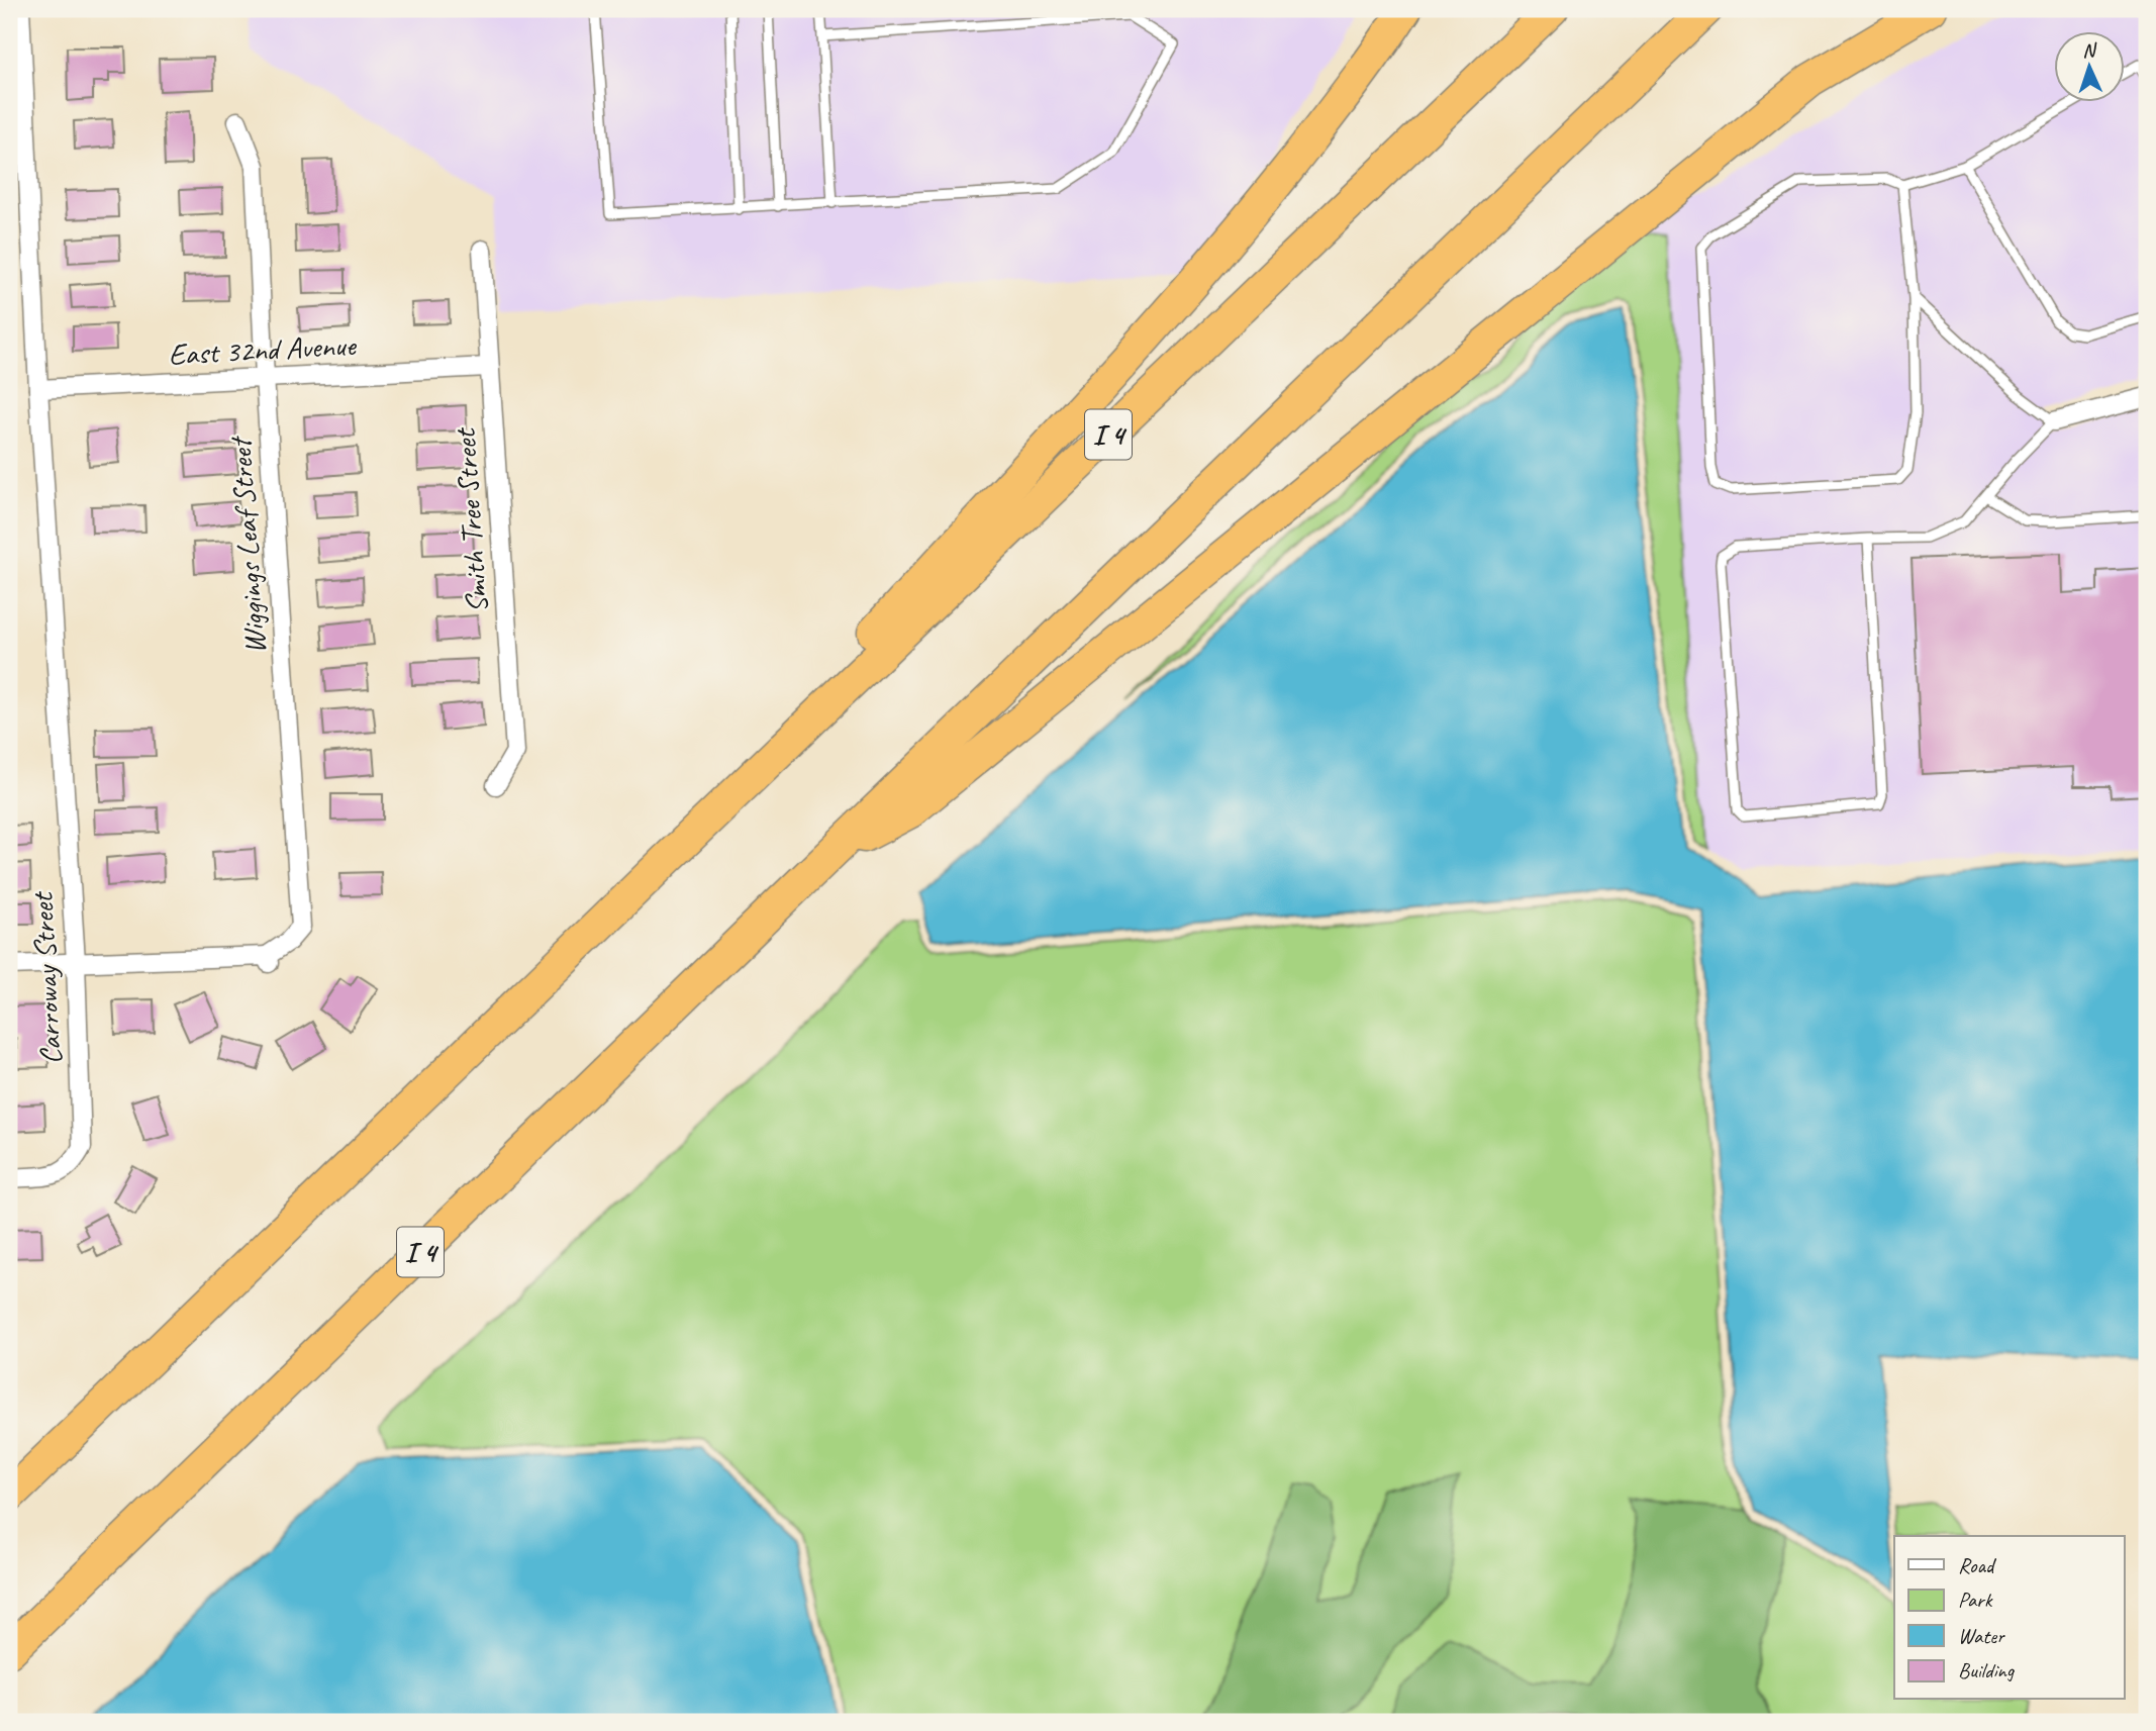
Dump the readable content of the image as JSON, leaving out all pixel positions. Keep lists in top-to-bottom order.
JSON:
{
  "streets": {
    "highway": ["I 4"],
    "street": [
      "East 32nd Avenue",
      "Smith Tree Street",
      "Wiggings Leaf Street",
      "Carroway Street"
    ]
  },
  "crossings": [
    ["East 32nd Avenue", "Smith Tree Street"],
    ["East 32nd Avenue", "Wiggings Leaf Street"],
    ["East 32nd Avenue", "Carroway Street"],
    ["Wiggings Leaf Street", "Carroway Street"]
  ],
  "legend": [
    "Road",
    "Park",
    "Water",
    "Building"
  ],
  "north": "top"
}
